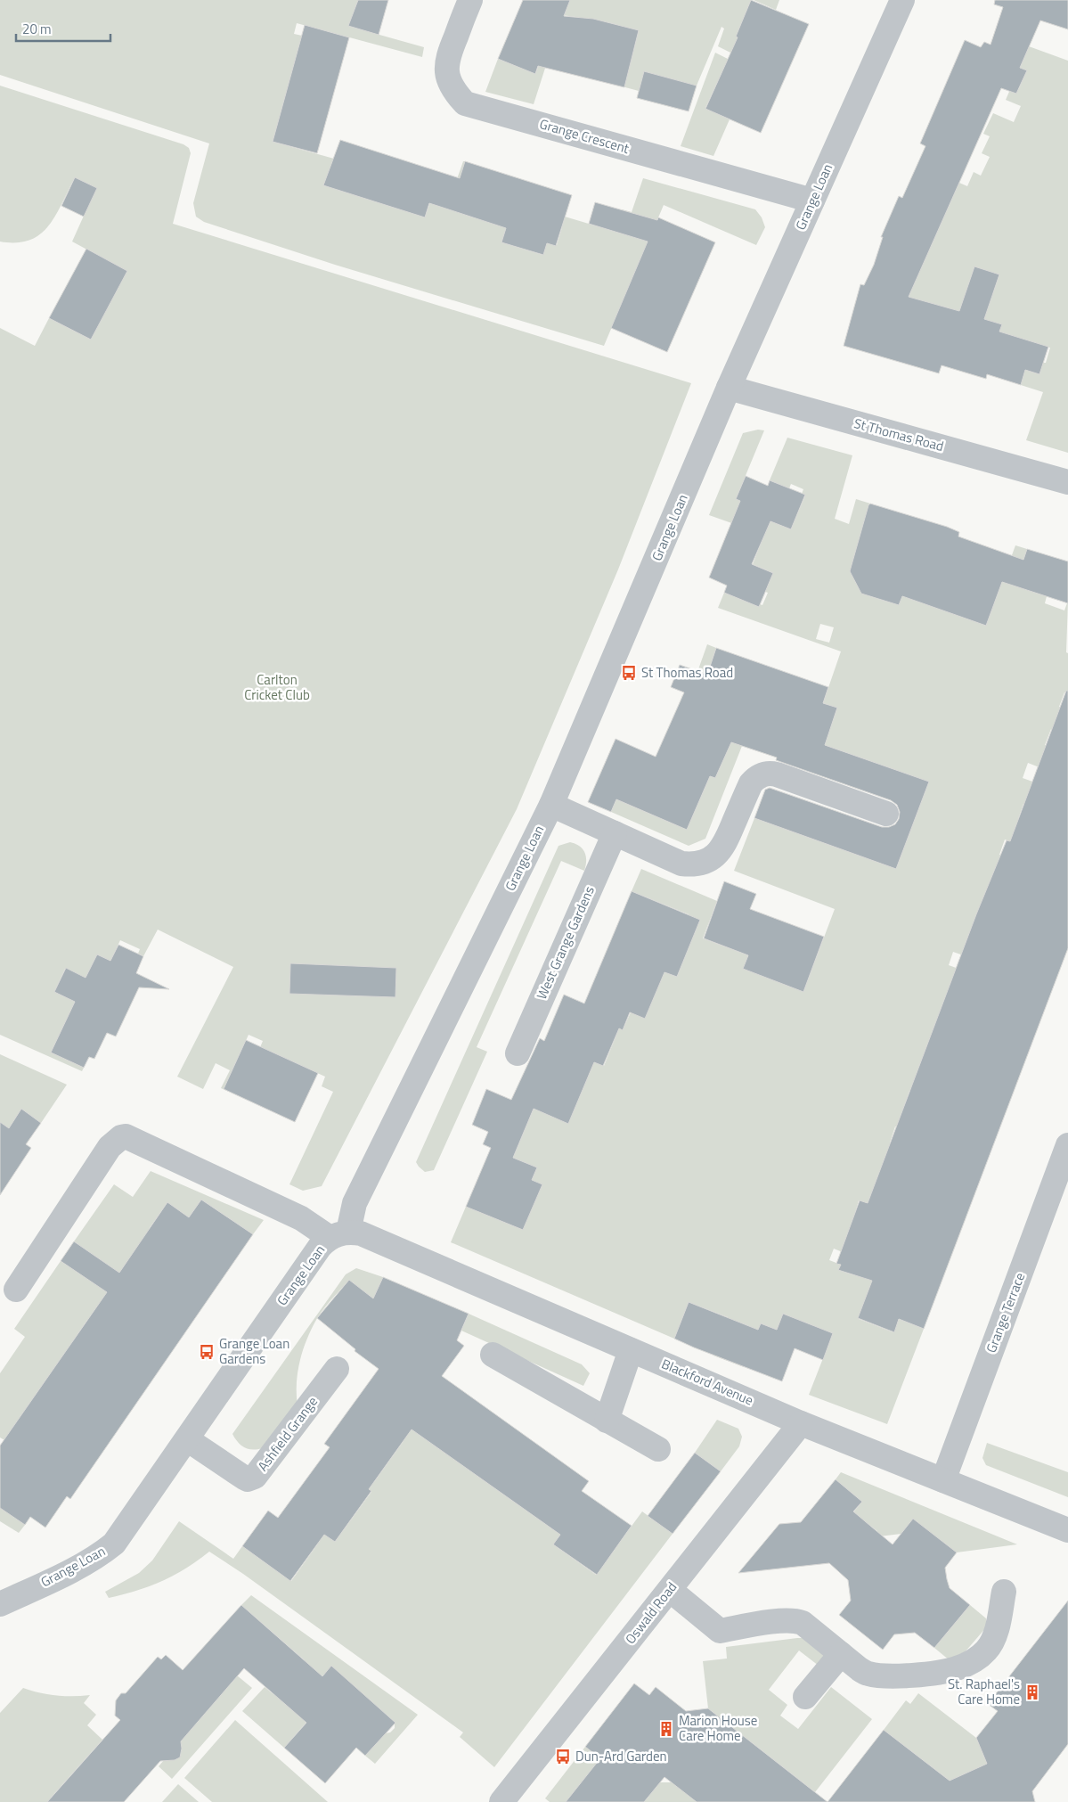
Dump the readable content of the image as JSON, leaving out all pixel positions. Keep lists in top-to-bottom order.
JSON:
{
  "streets": {
    "street": [
      "Grange Crescent",
      "Grange Loan",
      "St Thomas Road",
      "West Grange Gardens",
      "Grange Terrace",
      "Blackford Avenue",
      "Ashfield Grange",
      "Oswald Road"
    ]
  },
  "crossings": [
    ["Grange Crescent", "Grange Loan"],
    ["Grange Loan", "St Thomas Road"],
    ["Grange Loan", "Blackford Avenue"],
    ["Grange Loan", "Ashfield Grange"],
    ["Grange Terrace", "Blackford Avenue"],
    ["Blackford Avenue", "Oswald Road"]
  ],
  "parks": ["Carlton Cricket Club"],
  "places": {
    "bus stop": ["St Thomas Road", "Grange Loan Gardens", "Dun-Ard Garden"],
    "building": ["St. Raphael's Care Home", "Marion House Care Home"]
  },
  "scale_bar": "20 m"
}
